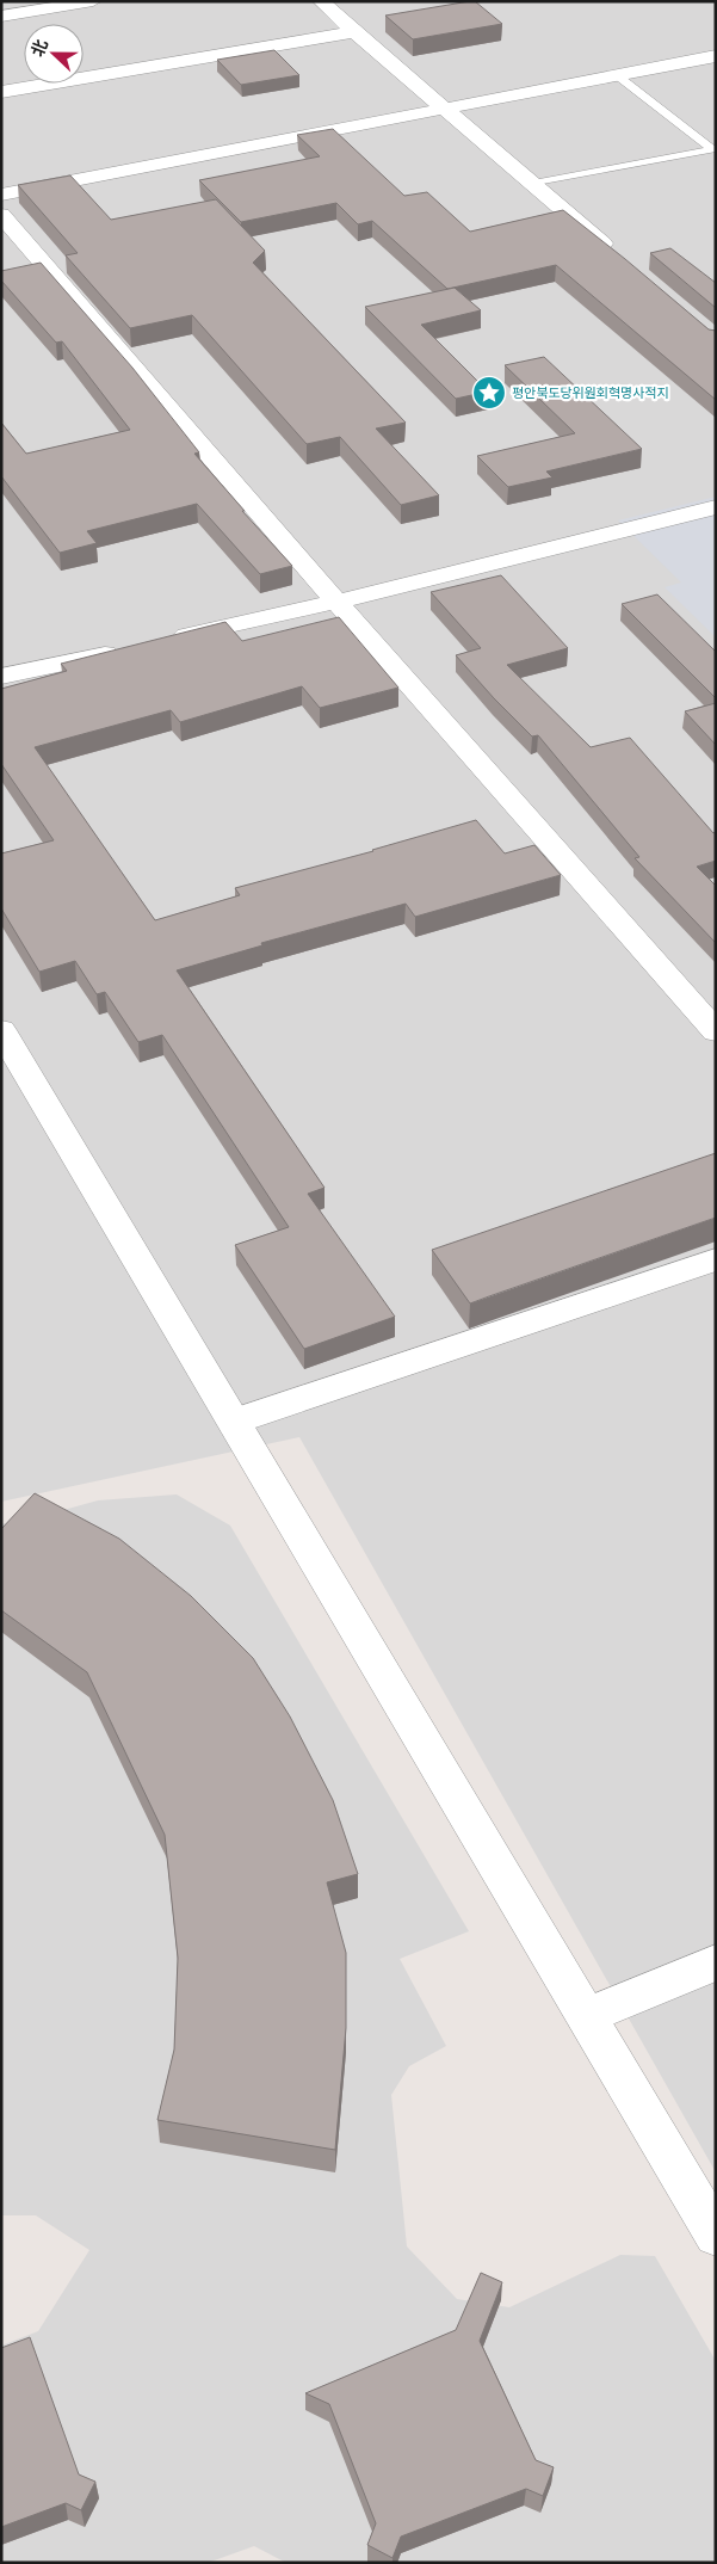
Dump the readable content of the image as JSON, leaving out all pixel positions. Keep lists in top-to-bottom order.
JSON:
{
  "places": {
    "place": ["평안북도당위원회혁명사적지"]
  },
  "north": "left"
}
